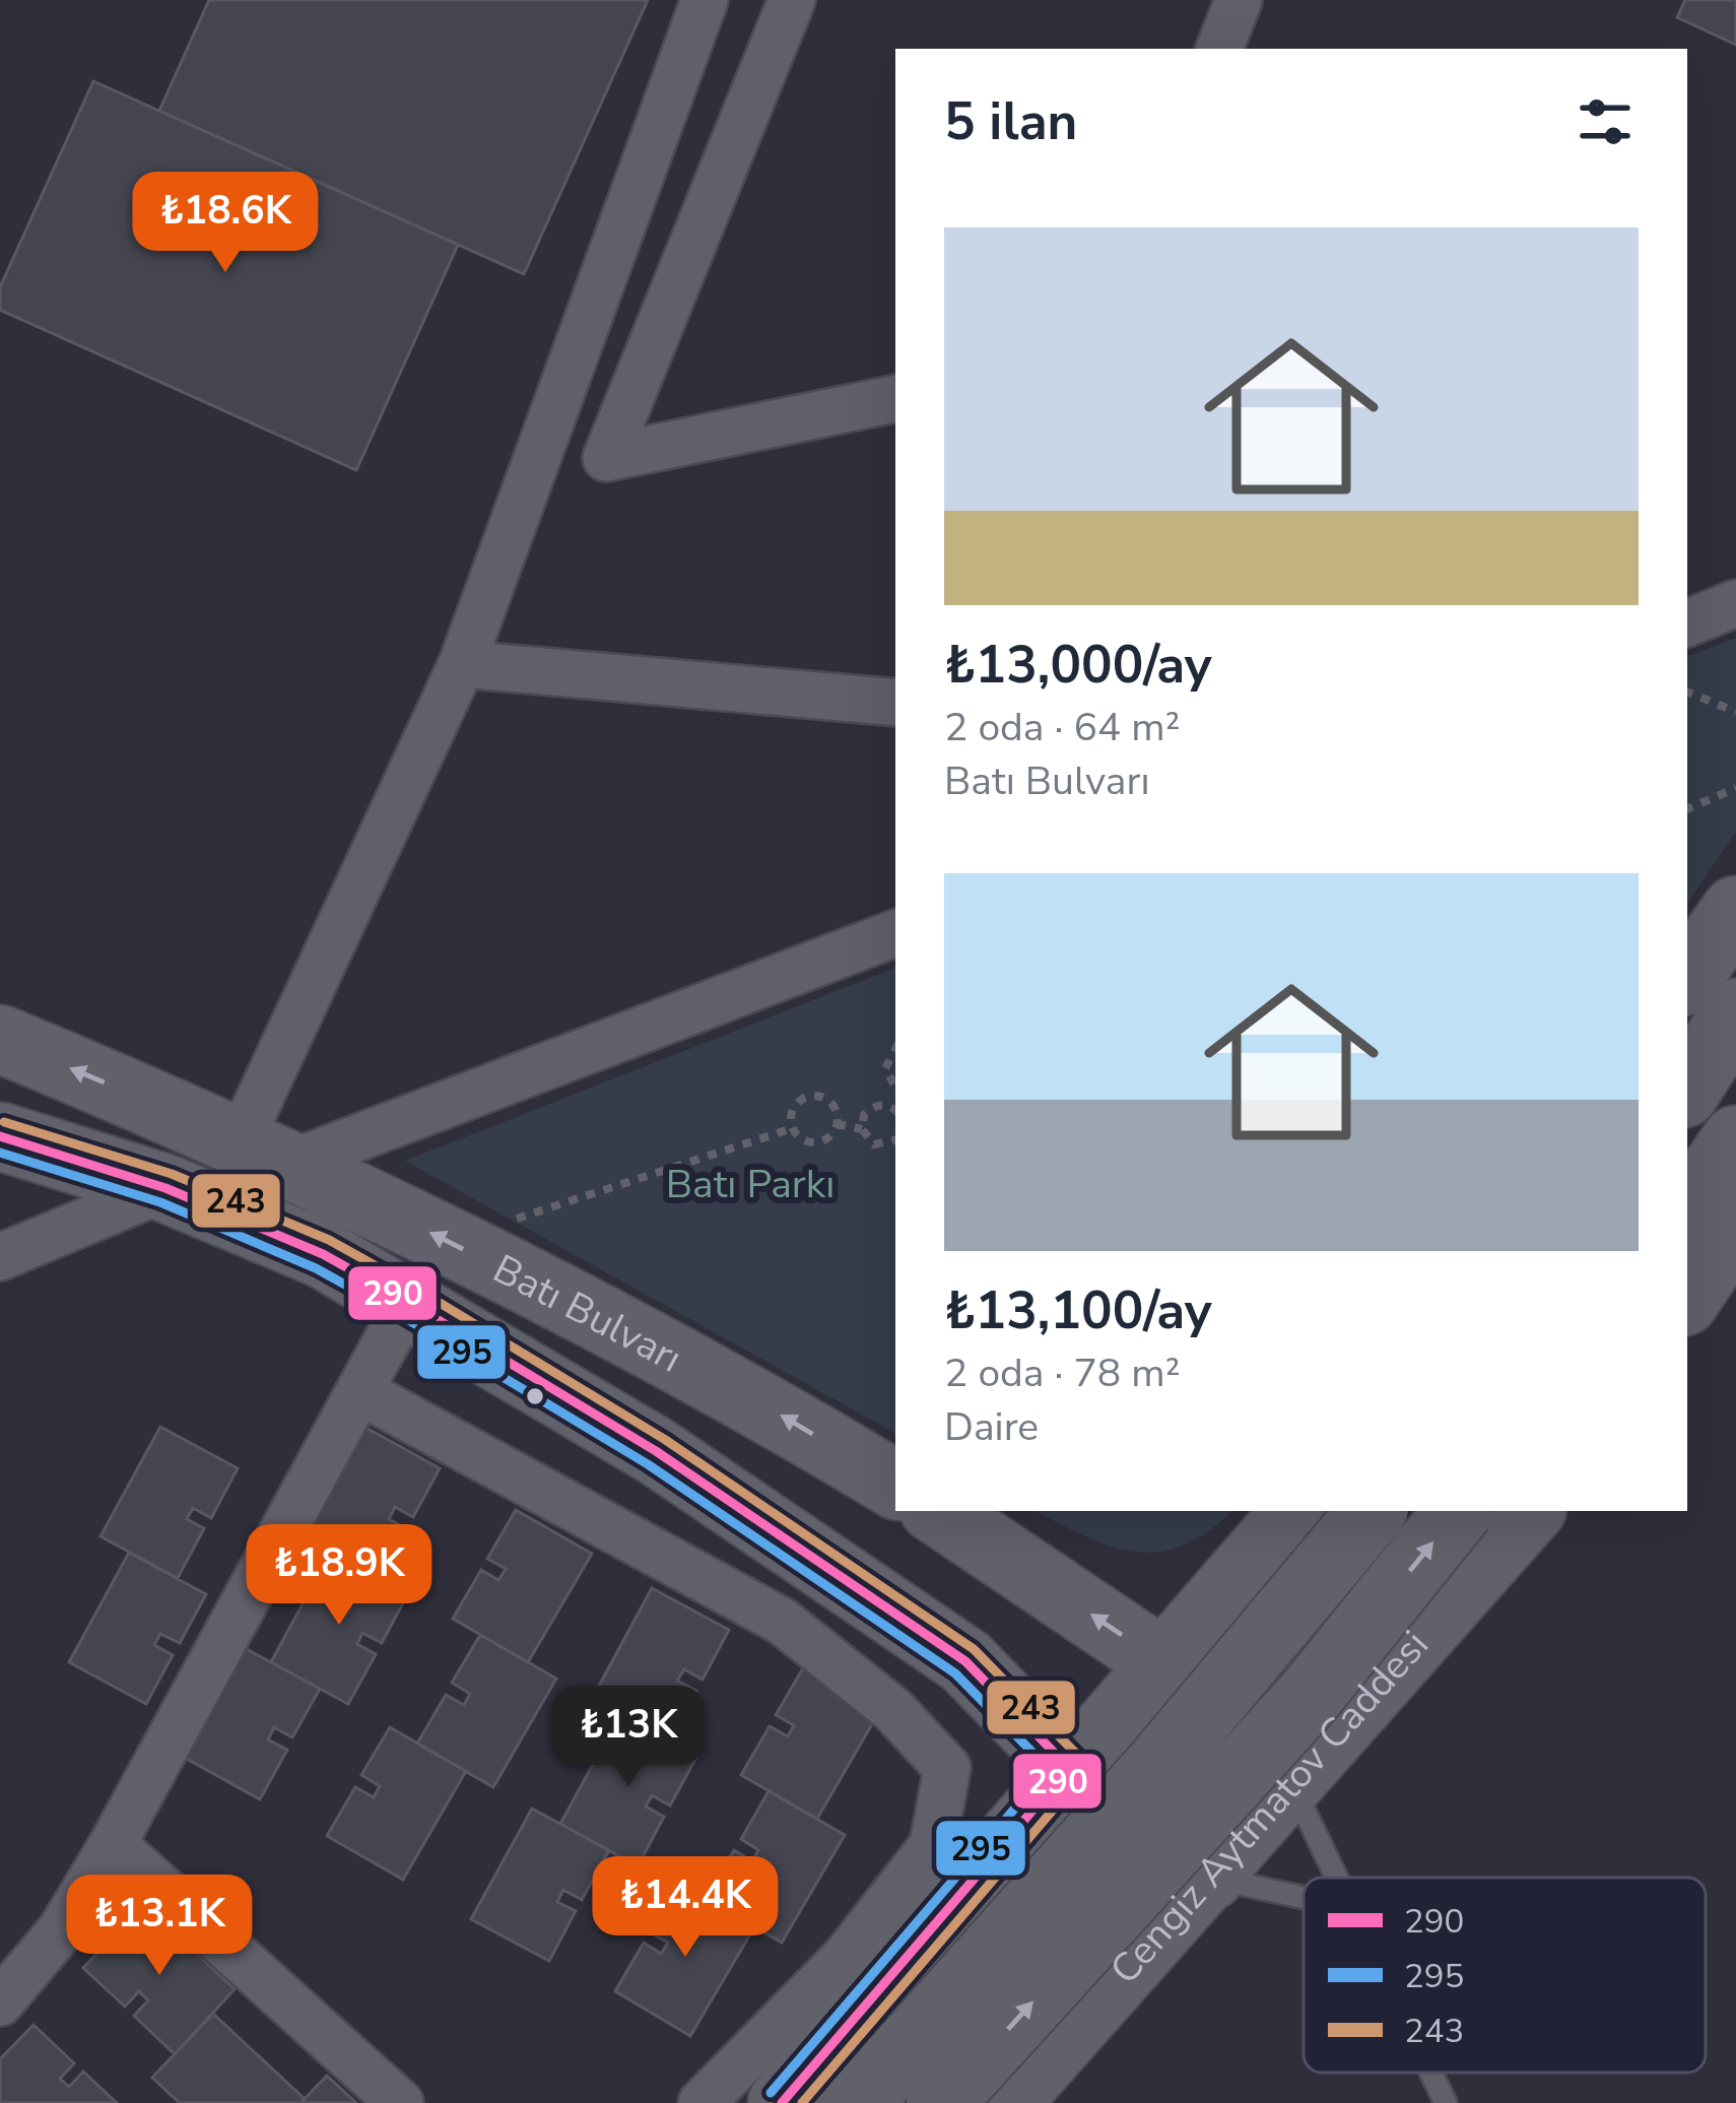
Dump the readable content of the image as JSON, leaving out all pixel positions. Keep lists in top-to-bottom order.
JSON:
{
  "streets": {
    "main road": ["Batı Bulvarı", "Cengiz Aytmatov Caddesi"]
  },
  "crossings": [
    ["Batı Bulvarı", "Cengiz Aytmatov Caddesi"]
  ],
  "parks": ["Batı Parkı"],
  "lines": ["transit line 243", "transit line 290", "transit line 295"],
  "legend": ["290", "295", "243"],
  "page": {
    "heading": "5 ilan",
    "price": [
      "₺18.6K",
      "₺18.9K",
      "₺13K",
      "₺14.4K",
      "₺13.1K"
    ],
    "list": [
      {
        "name": "₺13,000/ay",
        "note": "2 oda · 64 m² · Batı Bulvarı"
      },
      {
        "name": "₺13,100/ay",
        "note": "2 oda · 78 m² · Daire"
      }
    ]
  }
}
